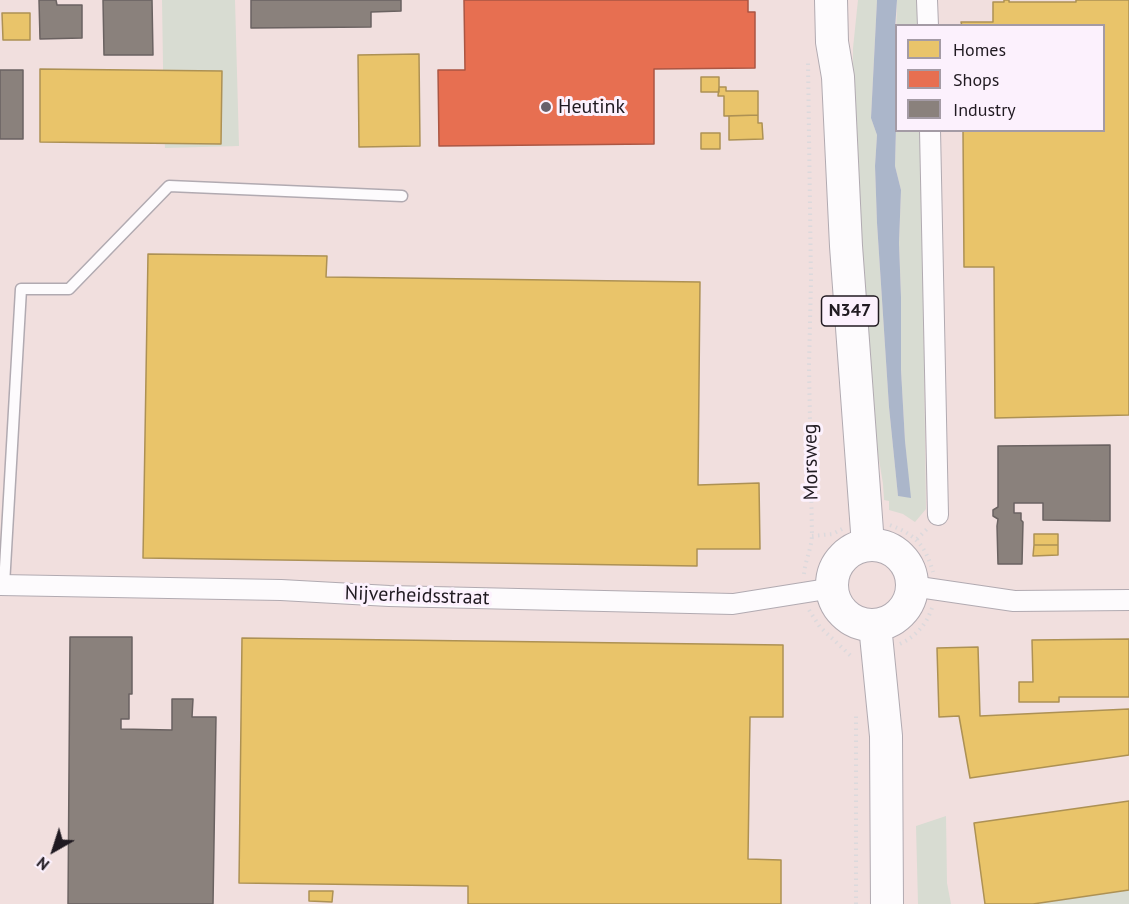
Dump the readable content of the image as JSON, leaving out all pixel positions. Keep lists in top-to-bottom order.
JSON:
{
  "streets": {
    "main road": ["N347"],
    "street": ["Nijverheidsstraat"],
    "path": ["Morsweg"]
  },
  "crossings": [
    ["Morsweg", "Nijverheidsstraat"]
  ],
  "places": ["Heutink"],
  "legend": ["Homes", "Shops", "Industry"],
  "north": "bottom left"
}
